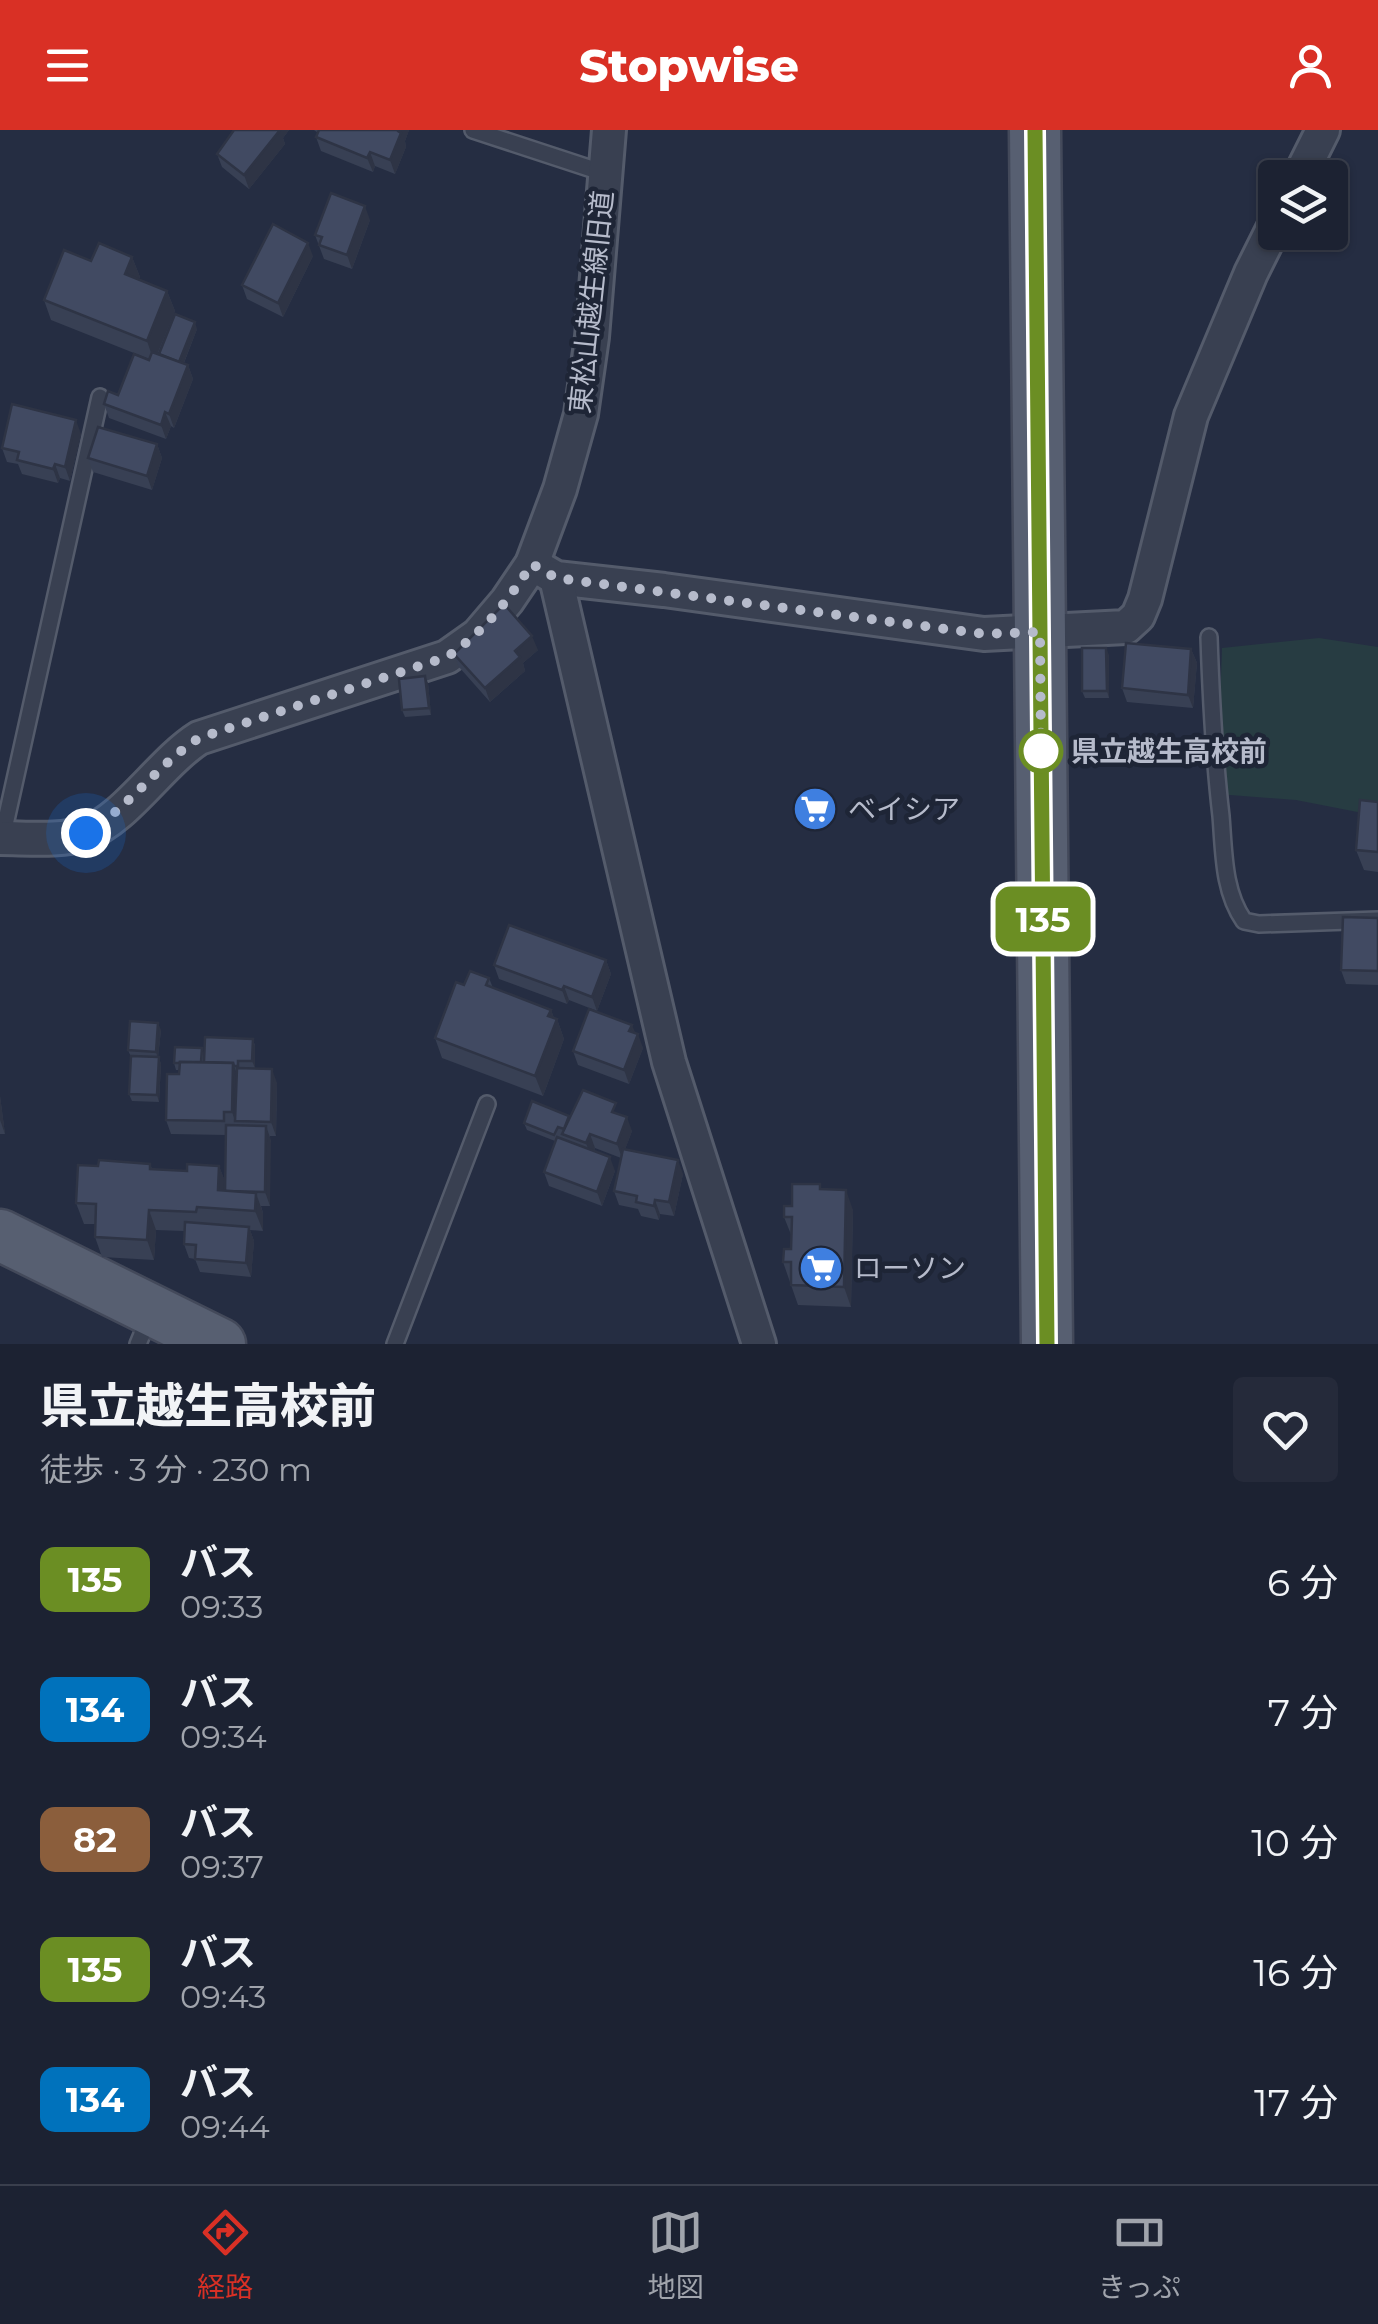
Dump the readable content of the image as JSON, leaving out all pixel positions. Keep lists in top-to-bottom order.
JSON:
{
  "streets": {
    "street": ["東松山越生線旧道"]
  },
  "places": {
    "other": ["県立越生高校前"],
    "supermarket": ["ベイシア", "ローソン"]
  },
  "lines": ["bus line 135"],
  "page": {
    "header": "Stopwise",
    "on_map": "135",
    "heading": ["県立越生高校前", "徒歩 · 3 分 · 230 m"],
    "list": [
      {
        "mark": "135",
        "name": "バス",
        "note": "09:33",
        "value": "6 分"
      },
      {
        "mark": "134",
        "name": "バス",
        "note": "09:34",
        "value": "7 分"
      },
      {
        "mark": "82",
        "name": "バス",
        "note": "09:37",
        "value": "10 分"
      },
      {
        "mark": "135",
        "name": "バス",
        "note": "09:43",
        "value": "16 分"
      },
      {
        "mark": "134",
        "name": "バス",
        "note": "09:44",
        "value": "17 分"
      }
    ],
    "tabs": ["経路", "地図", "きっぷ"]
  }
}
